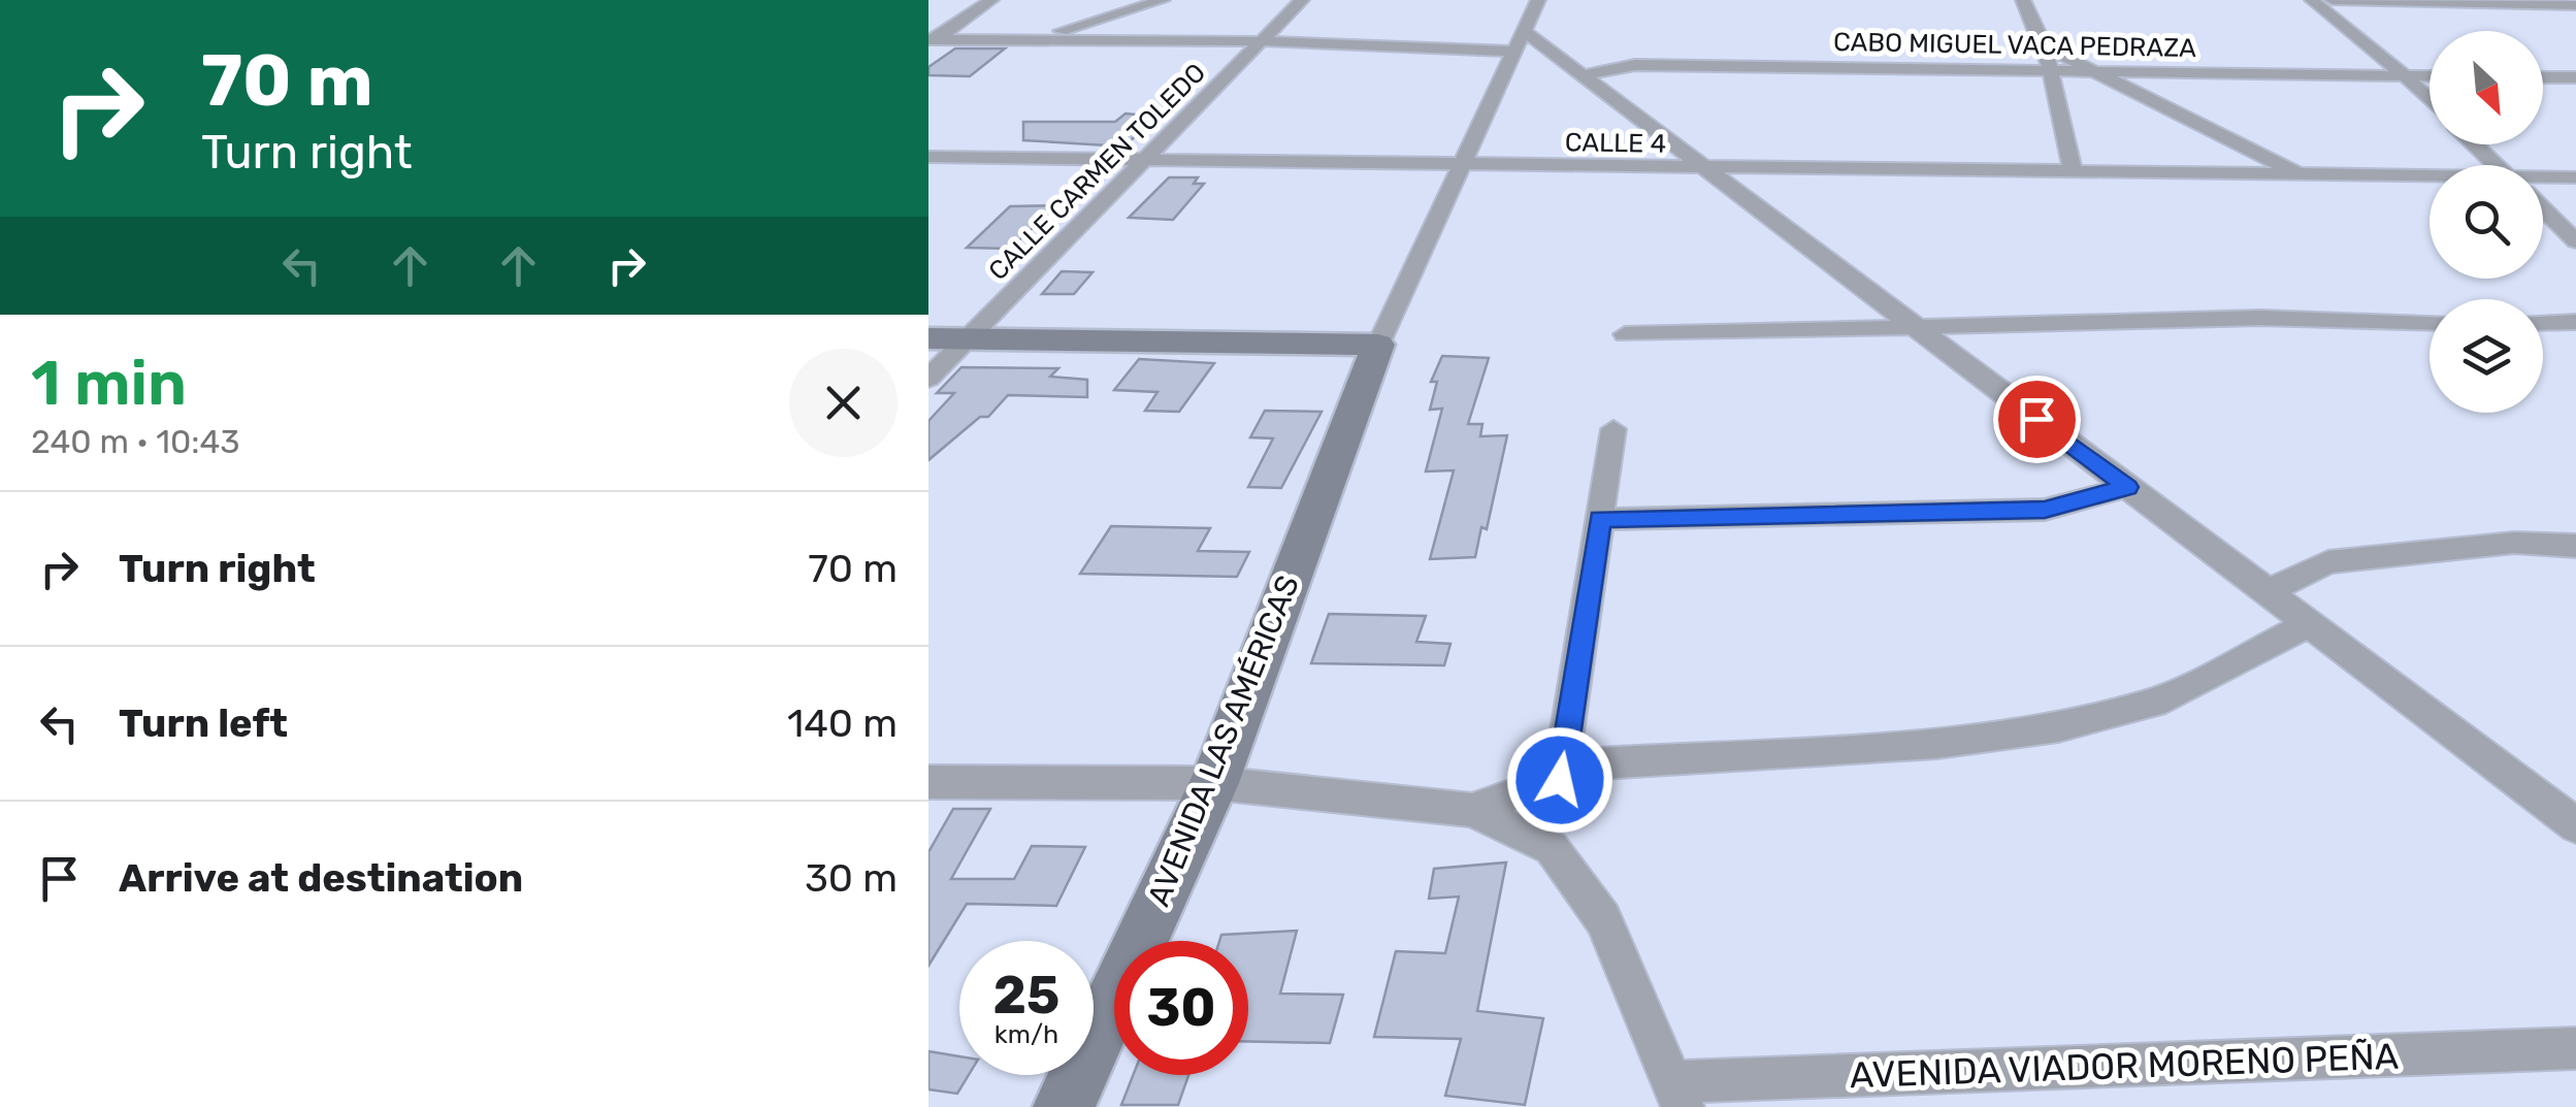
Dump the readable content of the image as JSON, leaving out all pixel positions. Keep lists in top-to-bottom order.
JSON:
{
  "streets": {
    "main road": ["AVENIDA LAS AMÉRICAS"],
    "street": [
      "CABO MIGUEL VACA PEDRAZA",
      "CALLE 4",
      "CALLE CARMEN TOLEDO",
      "AVENIDA VIADOR MORENO PEÑA"
    ]
  },
  "crossings": [
    ["CALLE 4", "CALLE CARMEN TOLEDO"]
  ],
  "north": "bottom right",
  "page": {
    "turn": ["70 m", "Turn right"],
    "heading": ["1 min", "240 m · 10:43"],
    "list": [
      {
        "name": "Turn right",
        "value": "70 m"
      },
      {
        "name": "Turn left",
        "value": "140 m"
      },
      {
        "name": "Arrive at destination",
        "value": "30 m"
      }
    ],
    "speed": "25 km/h",
    "limit": "30"
  }
}
